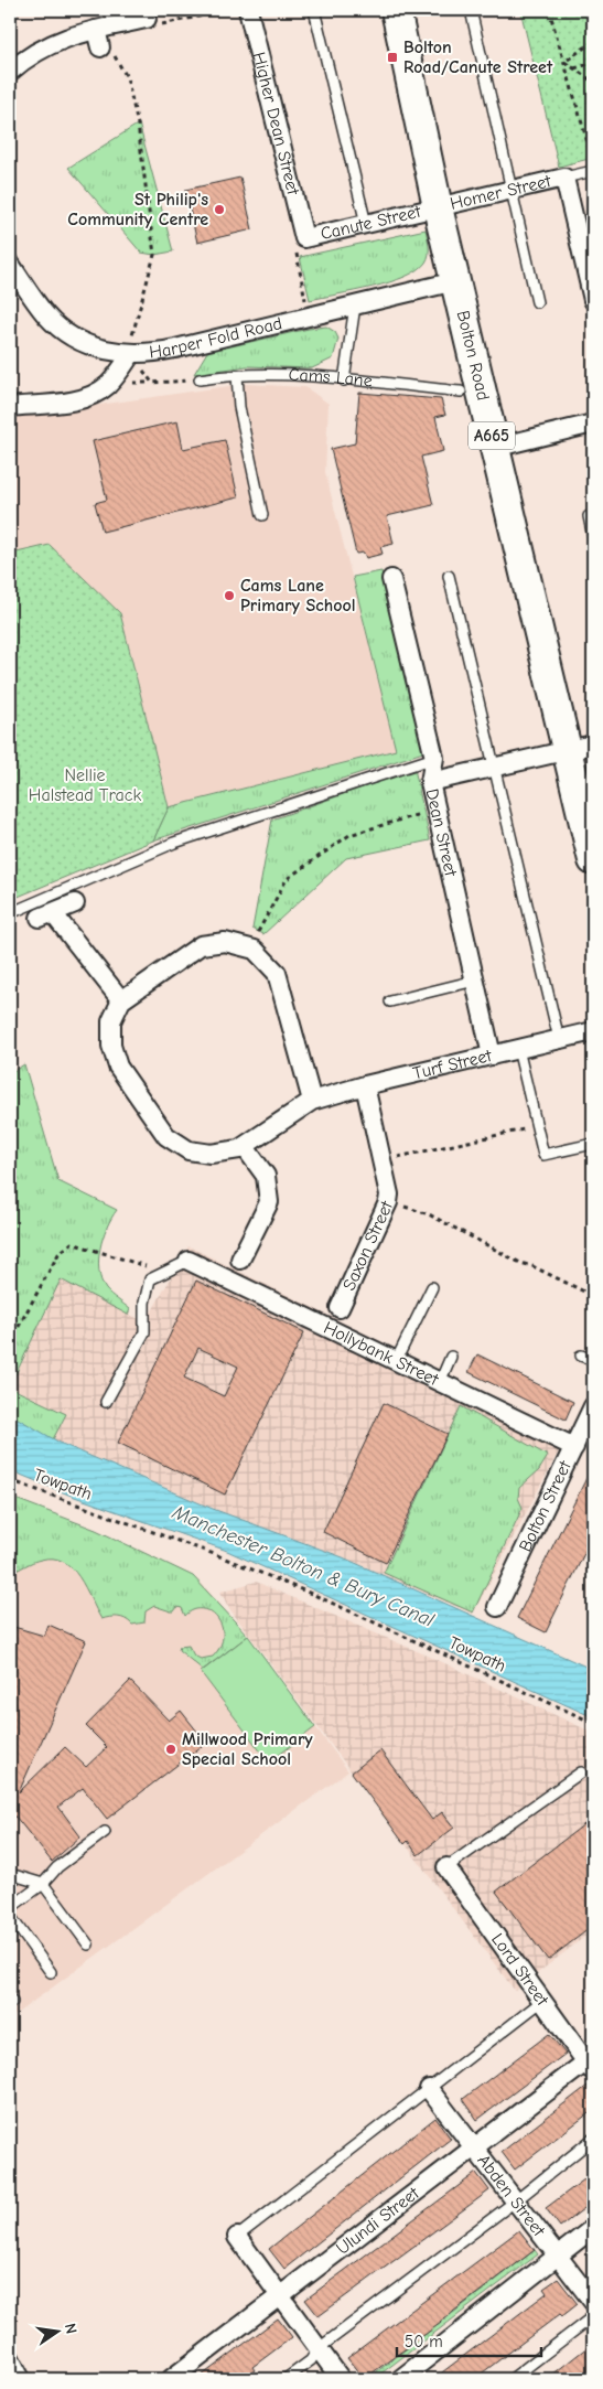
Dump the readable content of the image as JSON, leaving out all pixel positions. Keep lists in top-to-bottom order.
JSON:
{
  "streets": {
    "main road": ["Bolton Road", "A665"],
    "street": [
      "Higher Dean Street",
      "Homer Street",
      "Canute Street",
      "Harper Fold Road",
      "Dean Street",
      "Turf Street",
      "Saxon Street",
      "Hollybank Street",
      "Bolton Street",
      "Lord Street",
      "Abden Street",
      "Ulundi Street"
    ],
    "lane": ["Cams Lane"],
    "path": ["Towpath"]
  },
  "crossings": [
    ["Higher Dean Street", "Canute Street"],
    ["Homer Street", "Canute Street"],
    ["Homer Street", "Bolton Road"],
    ["Canute Street", "Bolton Road"],
    ["Harper Fold Road", "Bolton Road"],
    ["Dean Street", "Turf Street"],
    ["Turf Street", "Saxon Street"],
    ["Hollybank Street", "Bolton Street"],
    ["Lord Street", "Ulundi Street"],
    ["Abden Street", "Ulundi Street"]
  ],
  "water": ["Manchester Bolton & Bury Canal"],
  "parks": ["Nellie Halstead Track"],
  "places": {
    "transit": ["Bolton Road/Canute Street"],
    "other": ["St Philip's Community Centre", "Cams Lane Primary School", "Millwood Primary Special School"]
  },
  "scale_bar": "50 m",
  "north": "right"
}
